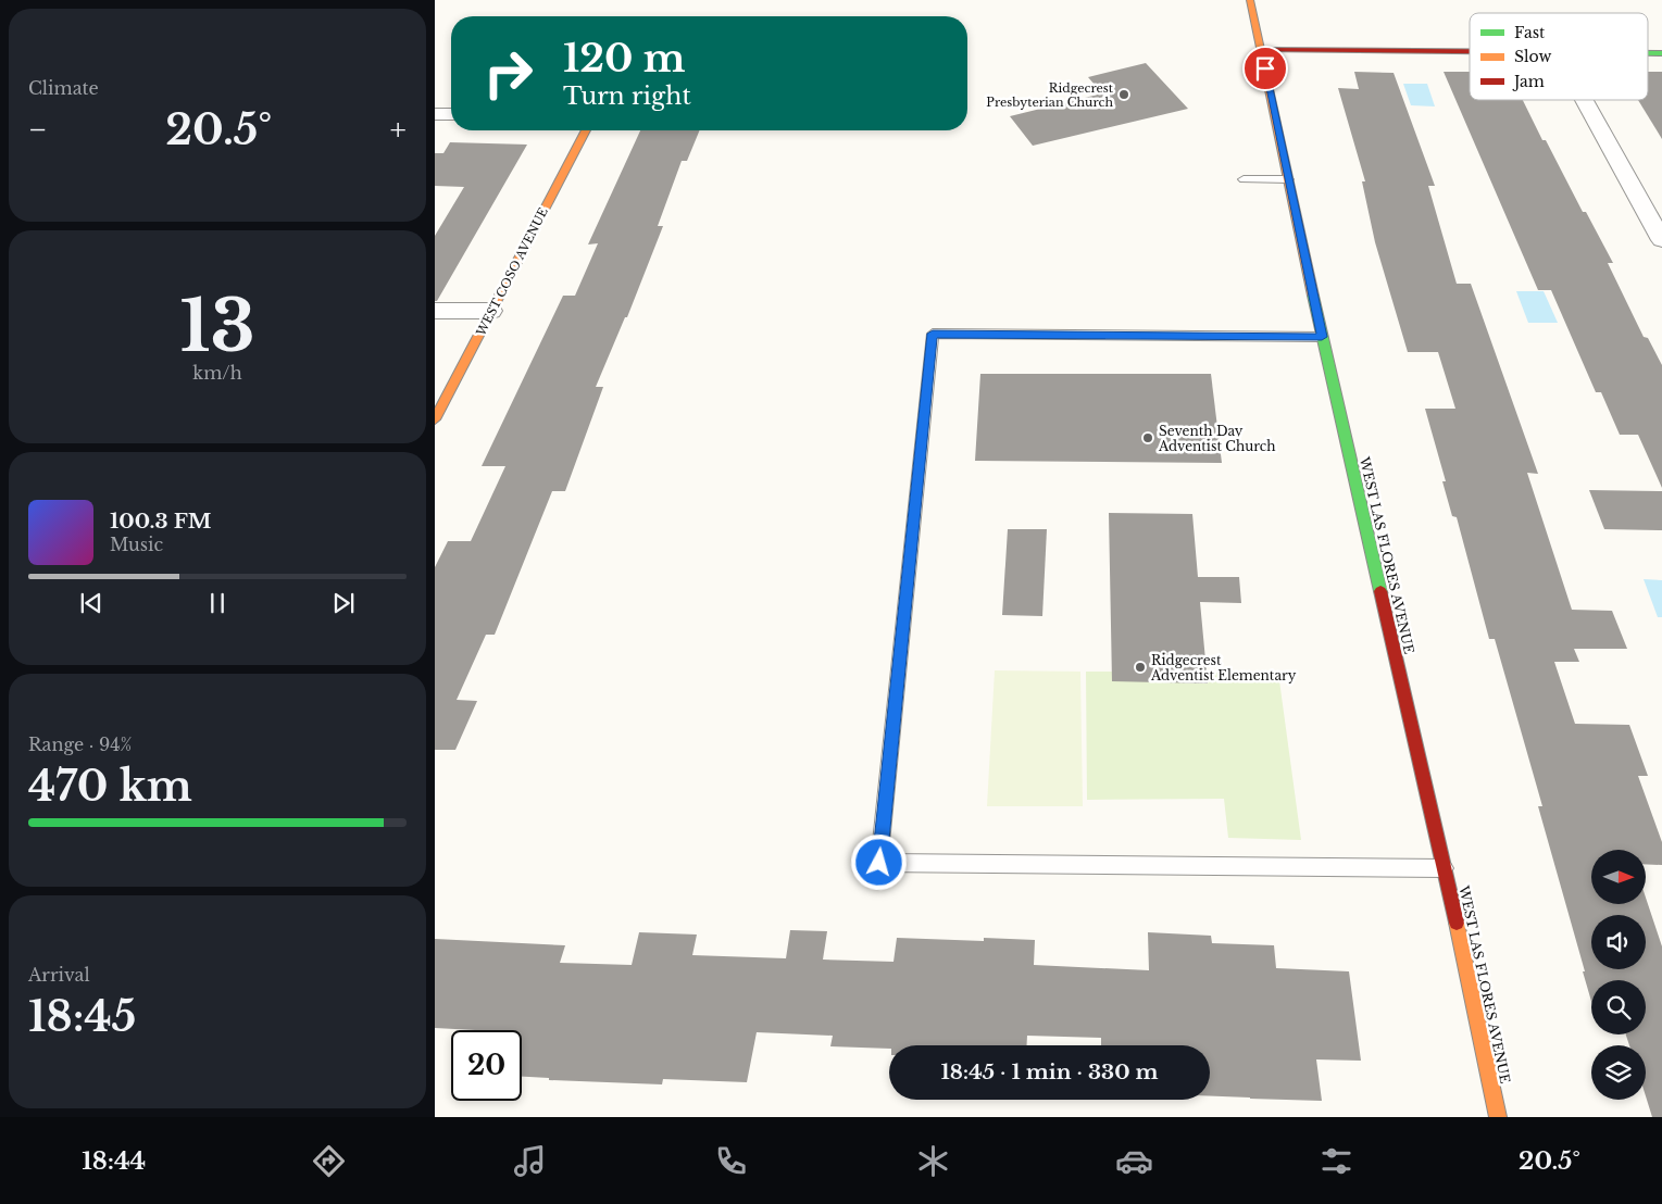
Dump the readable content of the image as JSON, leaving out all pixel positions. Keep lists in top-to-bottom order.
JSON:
{
  "streets": {
    "main road": ["WEST COSO AVENUE", "WEST LAS FLORES AVENUE"]
  },
  "places": ["Ridgecrest Presbyterian Church", "Seventh Day Adventist Church", "Ridgecrest Adventist Elementary"],
  "legend": ["Fast", "Slow", "Jam"],
  "north": "right",
  "page": {
    "tile": [
      "Climate",
      ["13", "km/h"],
      ["Range · 94%", "470 km"],
      ["Arrival", "18:45"]
    ],
    "turn": ["120 m", "Turn right"],
    "heat": ["−", "20.5°", "+"],
    "song": ["100.3 FM", "Music"],
    "limit": "20",
    "trip": "18:45 · 1 min · 330 m",
    "tabs": ["18:44", "20.5°"]
  }
}
